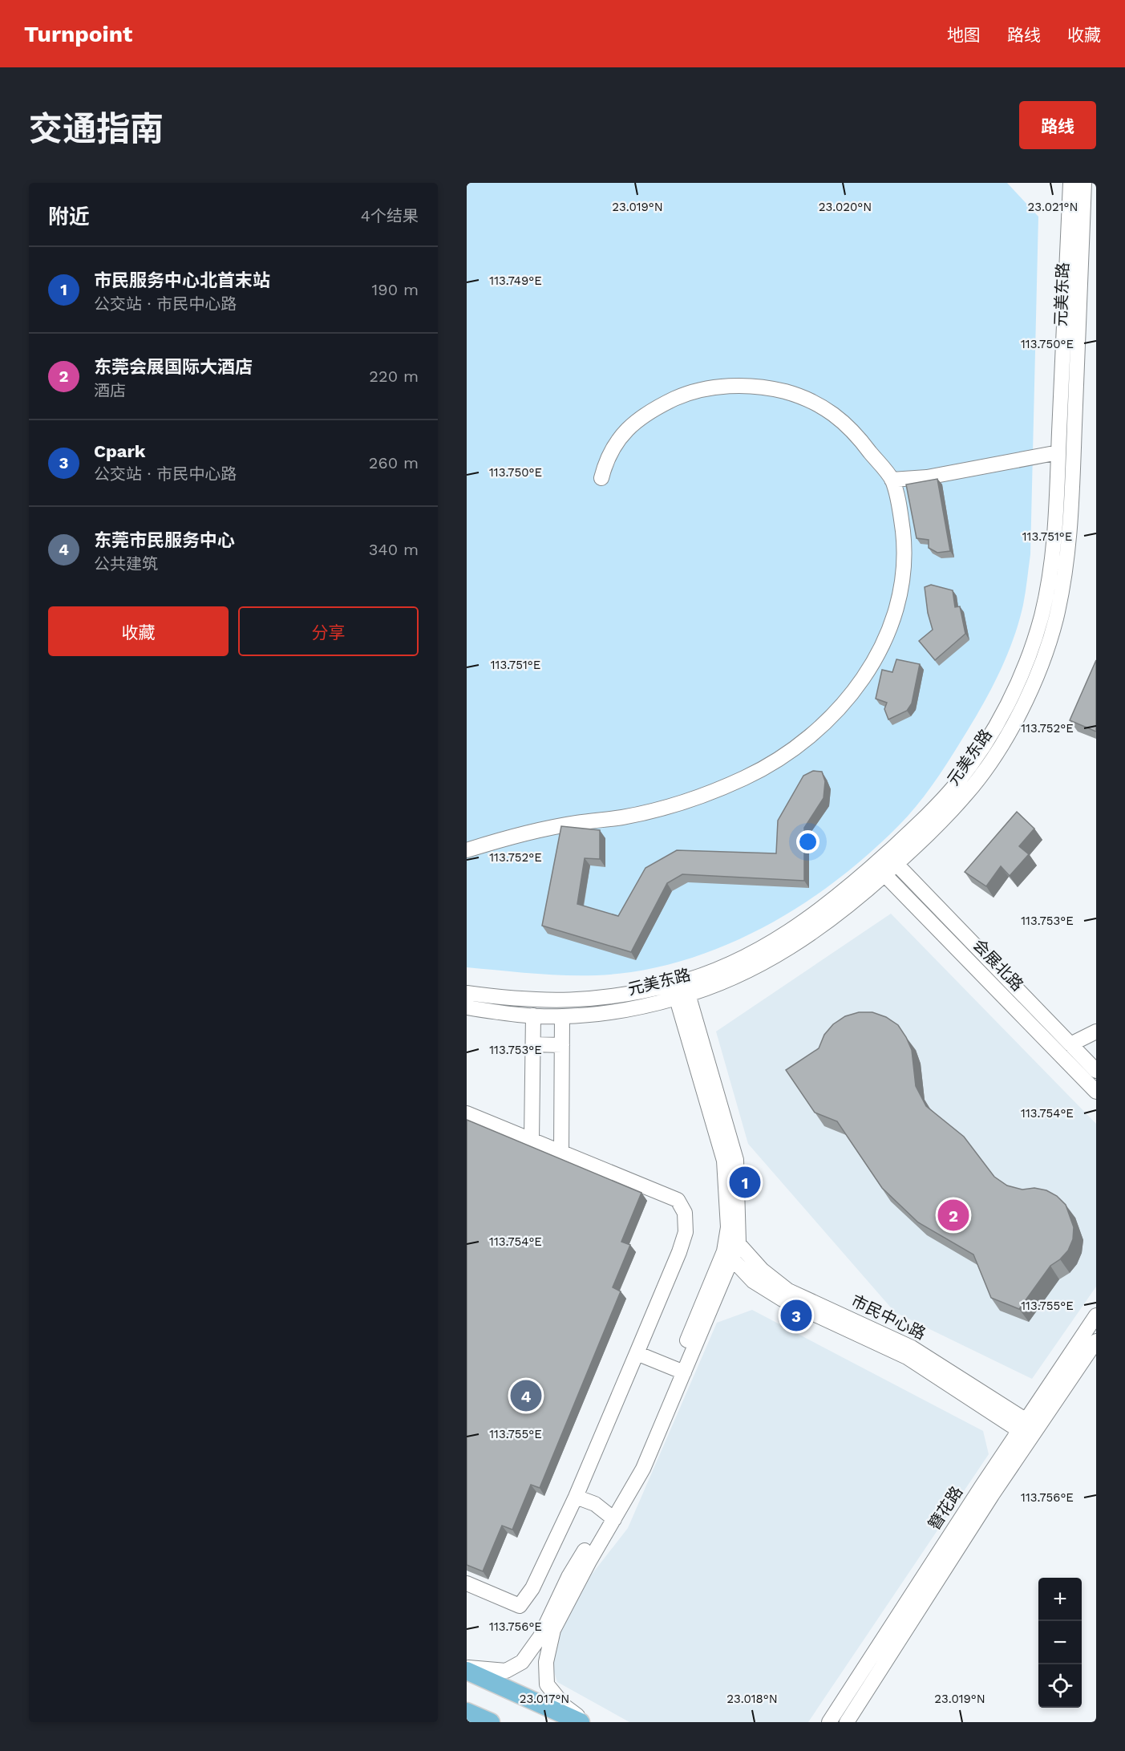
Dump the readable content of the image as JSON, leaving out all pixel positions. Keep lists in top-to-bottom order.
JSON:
{
  "streets": {
    "street": [
      "元美东路",
      "会展北路",
      "市民中心路",
      "簪花路"
    ]
  },
  "crossings": [
    ["元美东路", "会展北路"],
    ["市民中心路", "簪花路"]
  ],
  "page": {
    "header": "Turnpoint",
    "nav": ["地图", "路线", "收藏"],
    "title": "交通指南",
    "buttons": [
      "路线",
      ["收藏", "分享"]
    ],
    "heading": ["附近", "4个结果"],
    "list": [
      {
        "mark": "1",
        "name": "市民服务中心北首末站",
        "note": "公交站 · 市民中心路",
        "value": "190 m"
      },
      {
        "mark": "2",
        "name": "东莞会展国际大酒店",
        "note": "酒店",
        "value": "220 m"
      },
      {
        "mark": "3",
        "name": "Cpark",
        "note": "公交站 · 市民中心路",
        "value": "260 m"
      },
      {
        "mark": "4",
        "name": "东莞市民服务中心",
        "note": "公共建筑",
        "value": "340 m"
      }
    ],
    "pins": [
      "1",
      "2",
      "3",
      "4"
    ],
    "map_buttons": ["+", "−"]
  },
  "coordinates": [
    "23.019°N",
    "23.020°N",
    "23.021°N",
    "113.749°E",
    "113.750°E",
    "113.751°E",
    "113.752°E",
    "113.753°E",
    "113.754°E",
    "113.755°E",
    "113.756°E",
    "23.017°N",
    "23.018°N"
  ]
}
